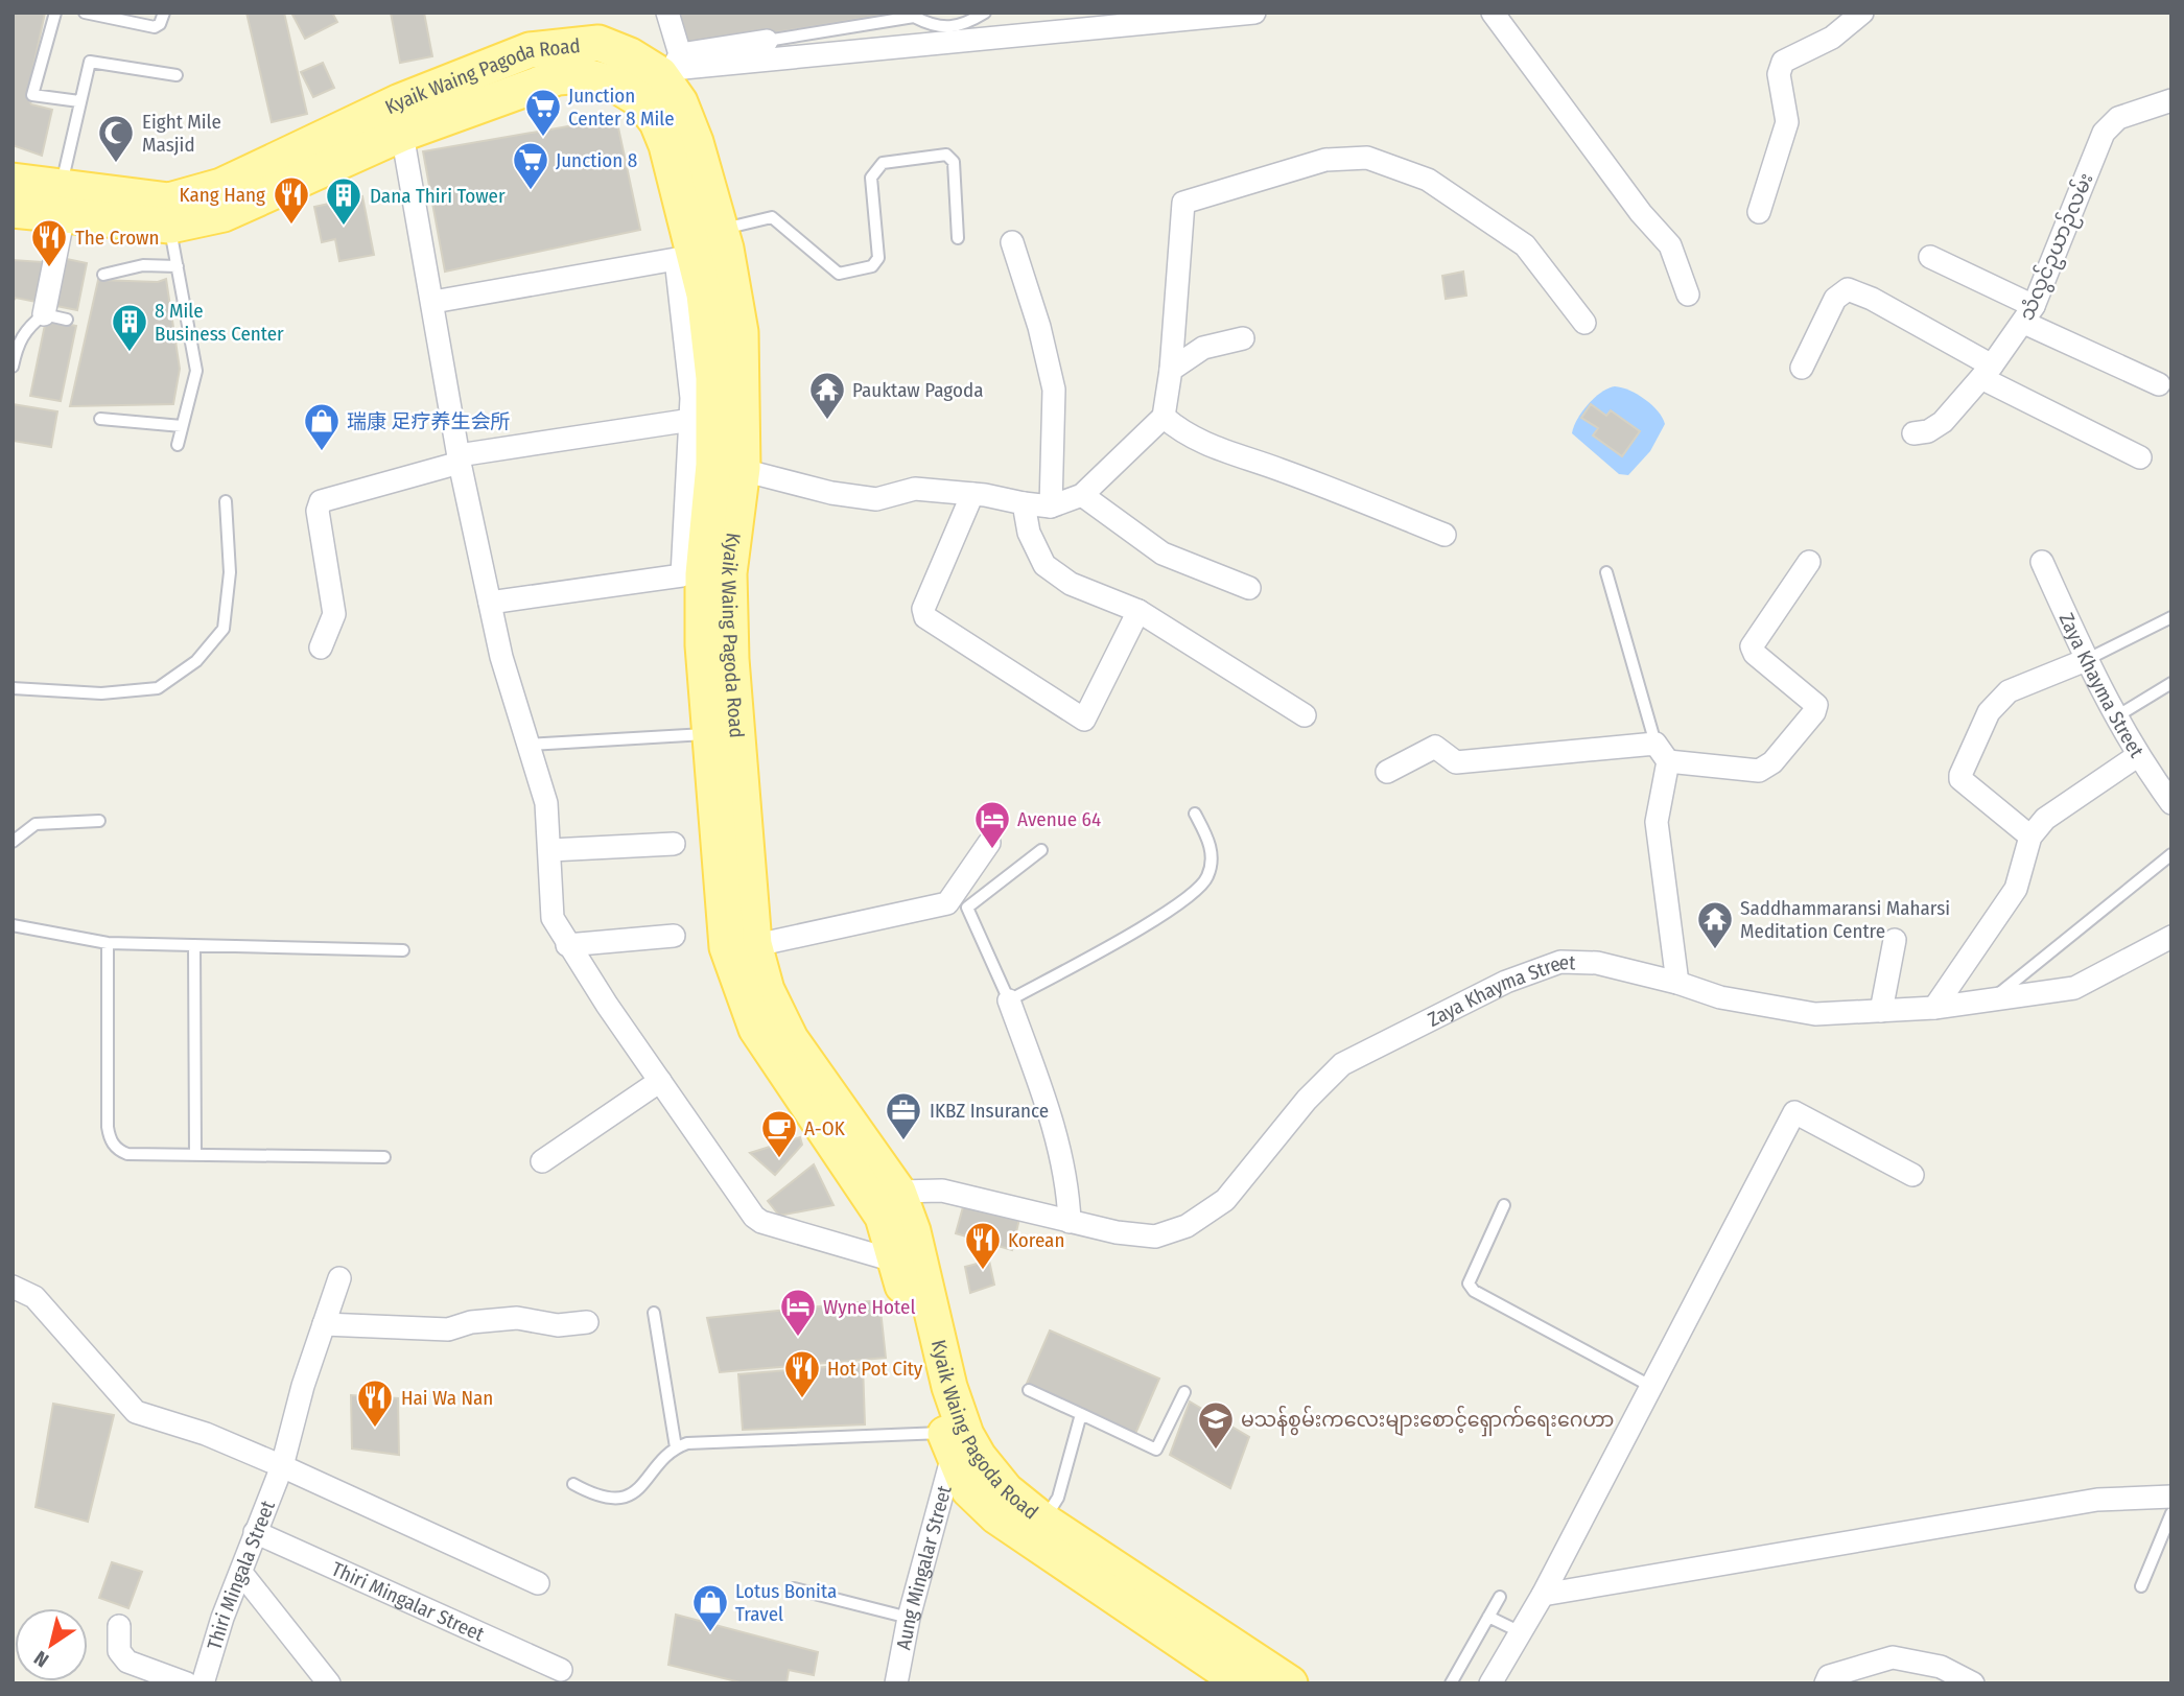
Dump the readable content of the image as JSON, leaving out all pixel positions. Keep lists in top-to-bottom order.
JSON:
{
  "streets": {
    "main road": ["Kyaik Waing Pagoda Road"],
    "street": [
      "သံလွင်ဥယာဉ်လမ်း",
      "Zaya Khayma Street",
      "Aung Mingalar Street",
      "Thiri Mingala Street",
      "Thiri Mingalar Street"
    ]
  },
  "crossings": [
    ["Kyaik Waing Pagoda Road", "Zaya Khayma Street"],
    ["Kyaik Waing Pagoda Road", "Aung Mingalar Street"],
    ["Thiri Mingala Street", "Thiri Mingalar Street"]
  ],
  "places": {
    "supermarket": ["Junction Center 8 Mile", "Junction 8"],
    "mosque": ["Eight Mile Masjid"],
    "restaurant": [
      "Kang Hang",
      "The Crown",
      "Korean",
      "Hot Pot City",
      "Hai Wa Nan"
    ],
    "building": ["Dana Thiri Tower", "8 Mile Business Center"],
    "temple": ["Pauktaw Pagoda", "Saddhammaransi Maharsi Meditation Centre"],
    "shop": ["瑞康 足疗养生会所", "Lotus Bonita Travel"],
    "hotel": ["Avenue 64", "Wyne Hotel"],
    "office": ["IKBZ Insurance"],
    "cafe": ["A-OK"],
    "school or university": ["မသန်စွမ်းကလေးများစောင့်ရှောက်ရေးဂေဟာ"]
  },
  "north": "bottom left"
}
